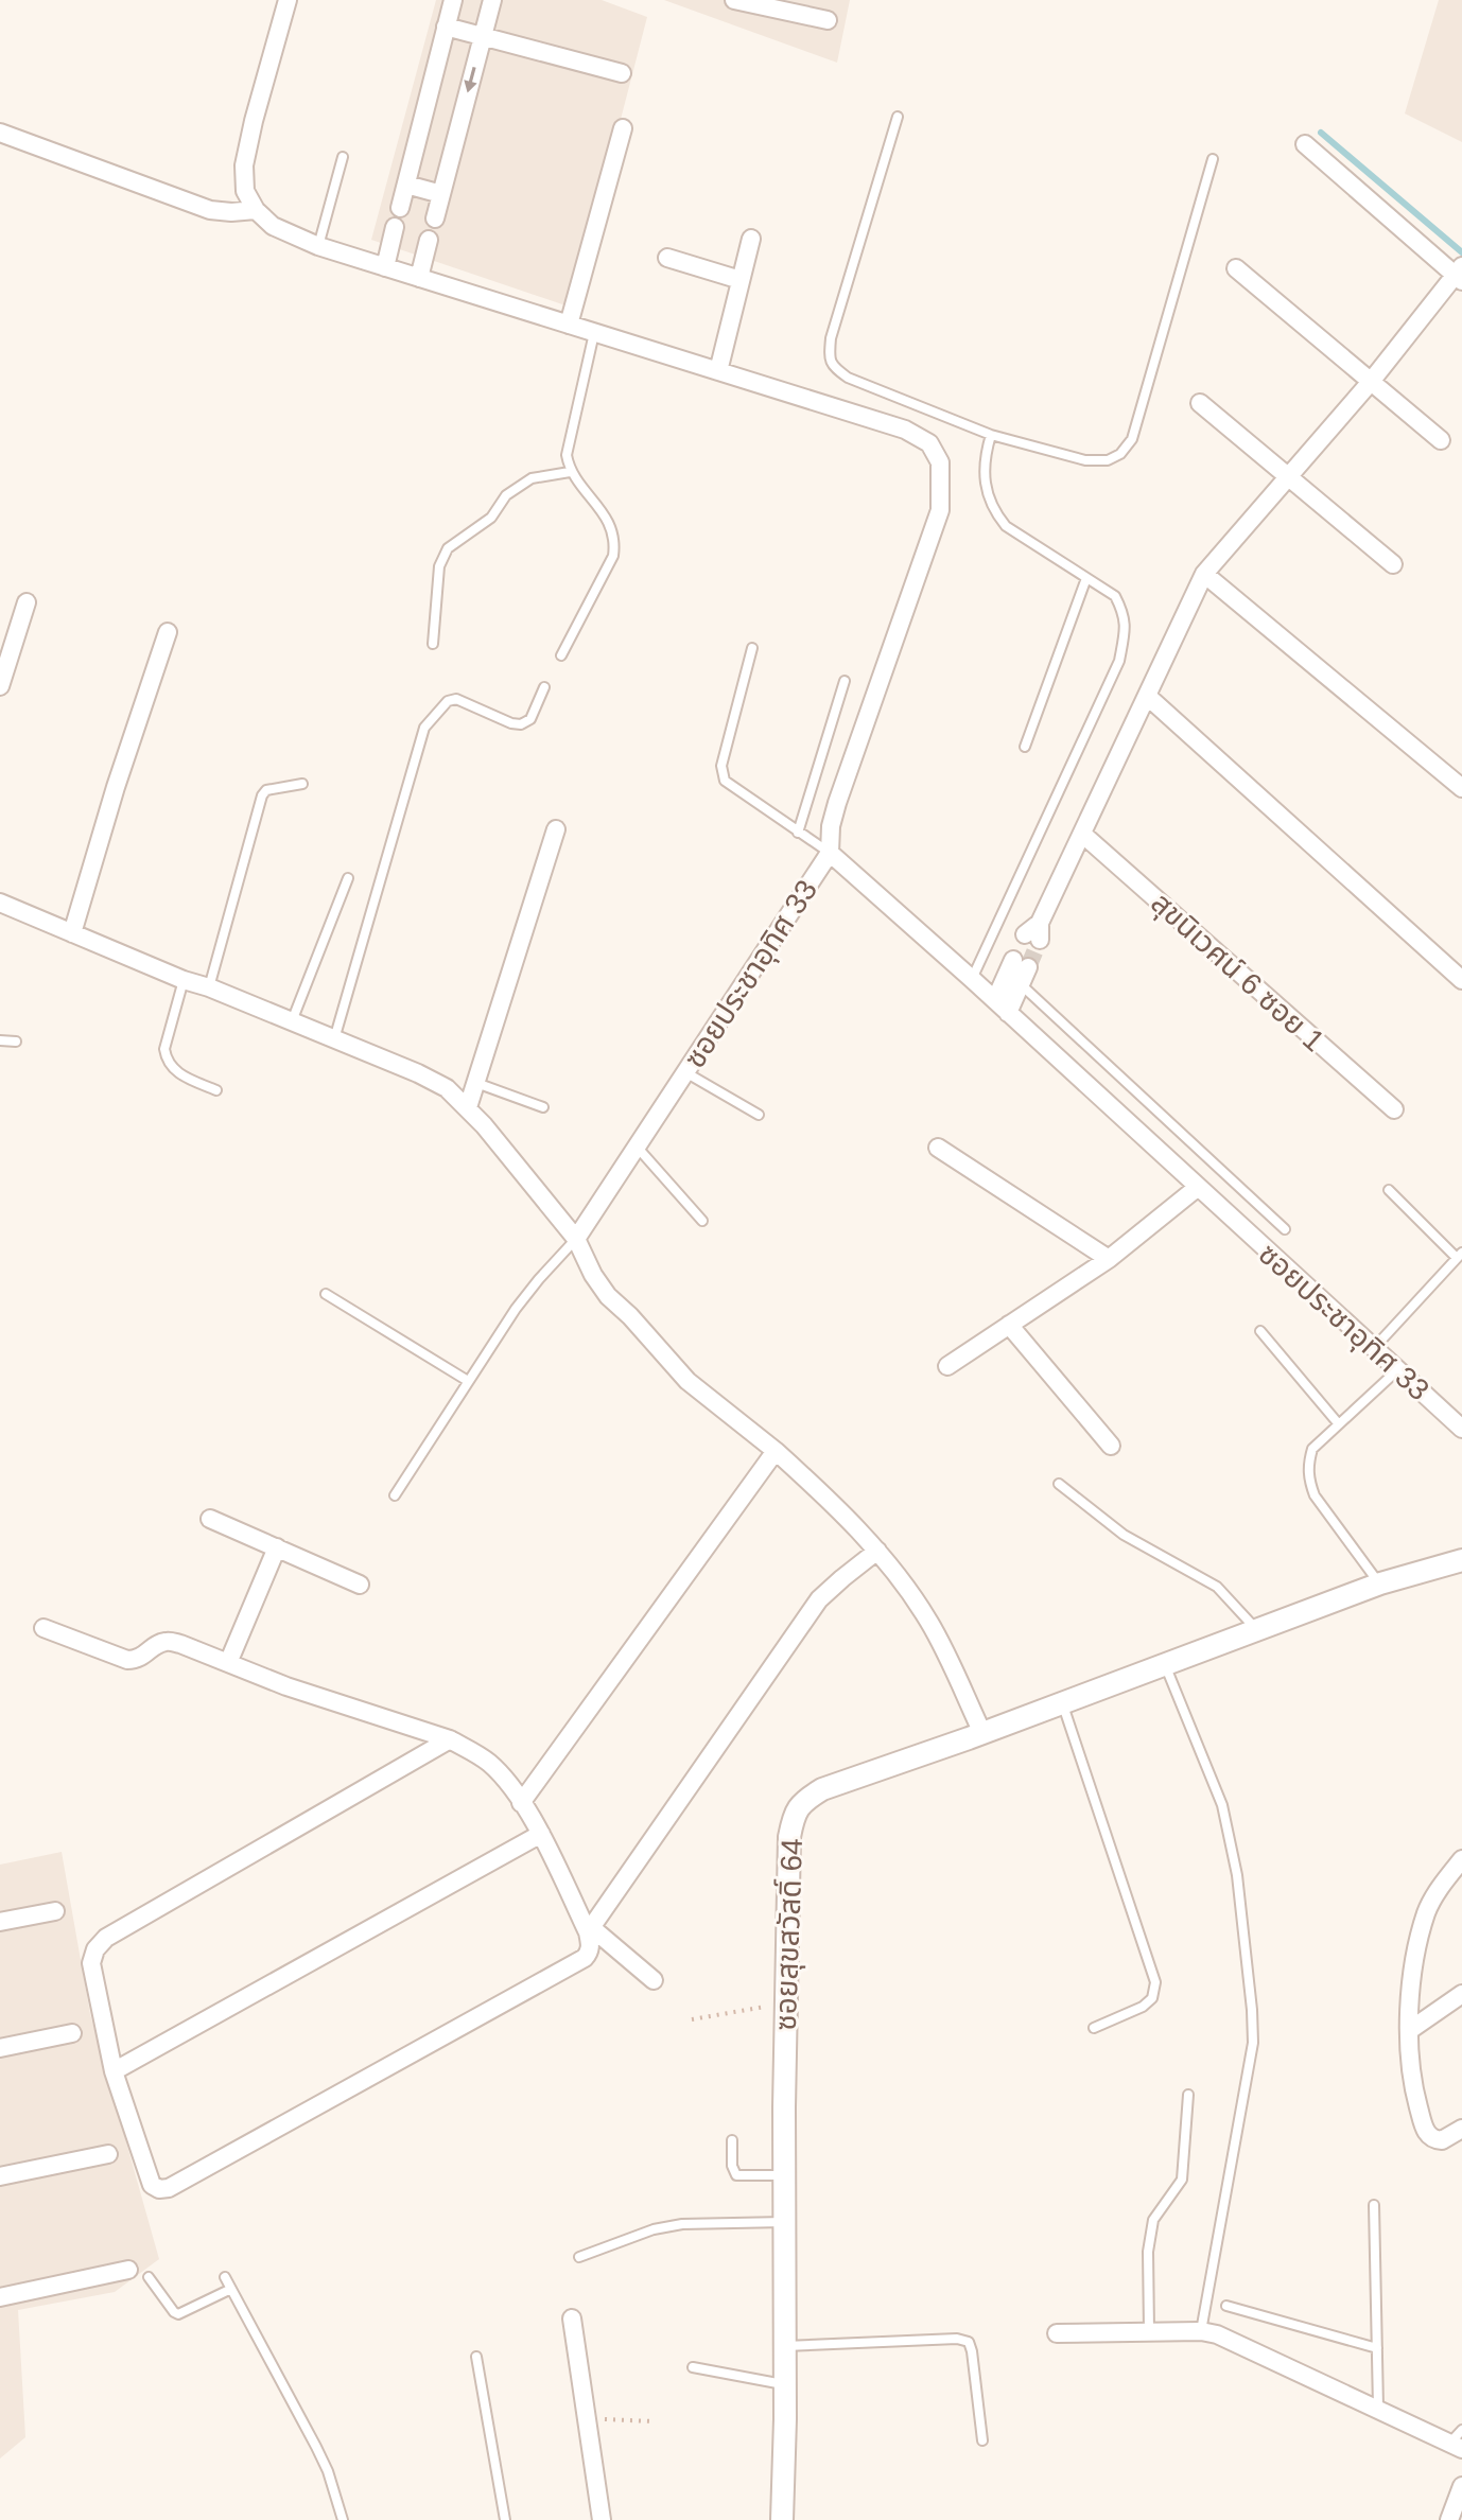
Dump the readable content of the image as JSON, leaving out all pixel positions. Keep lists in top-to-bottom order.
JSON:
{
  "streets": {
    "street": ["สุขนิเวศน์ 6 ซอย 1", "ซอยประชาอุทิศ 33", "ซอยสุขสวัสดิ์ 64"]
  }
}
